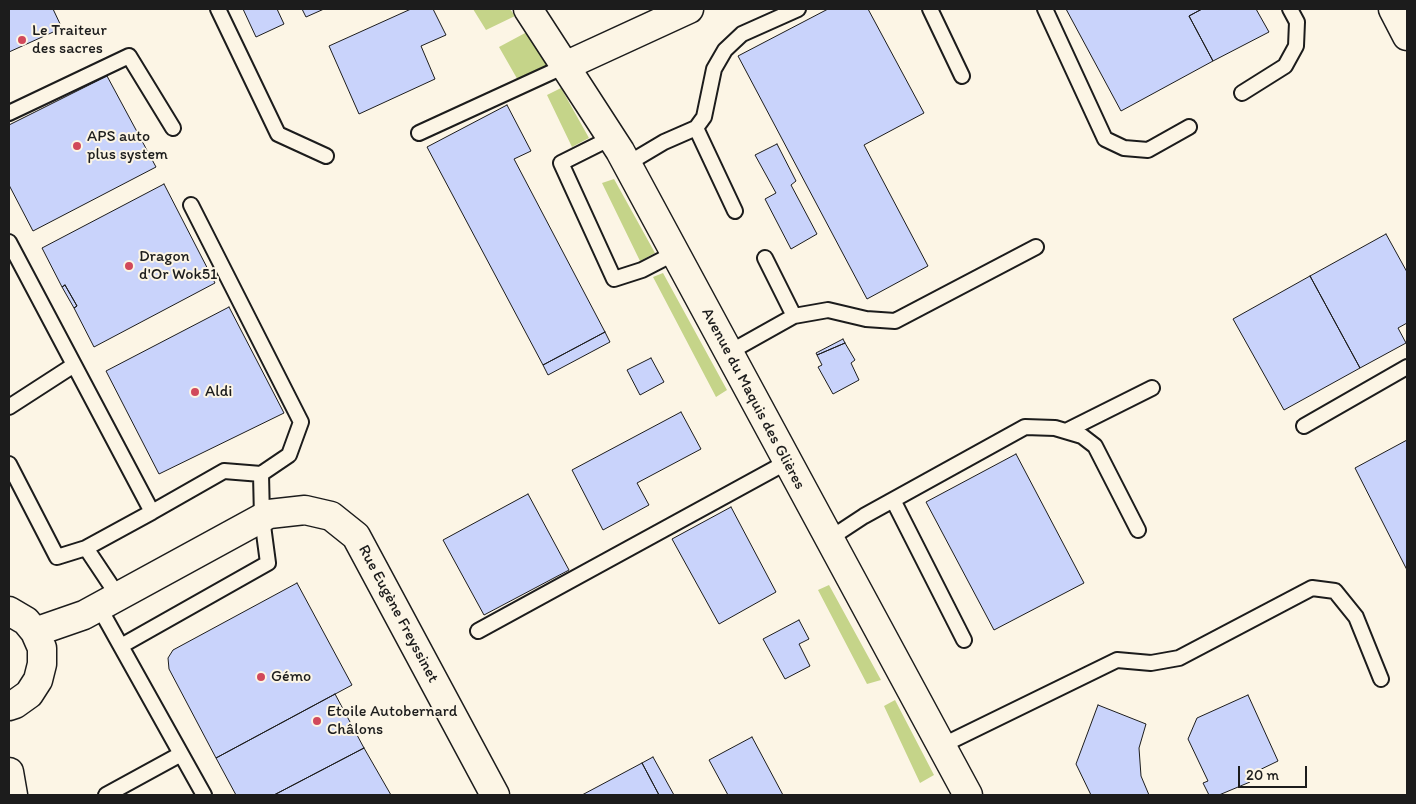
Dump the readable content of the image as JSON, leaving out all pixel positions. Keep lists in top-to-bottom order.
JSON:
{
  "streets": {
    "street": ["Avenue du Maquis des Glières", "Rue Eugène Freyssinet"]
  },
  "places": [
    "Le Traiteur des sacres",
    "APS auto plus system",
    "Dragon d'Or Wok51",
    "Aldi",
    "Gémo",
    "Etoile Autobernard Châlons"
  ],
  "scale_bar": "20 m"
}
